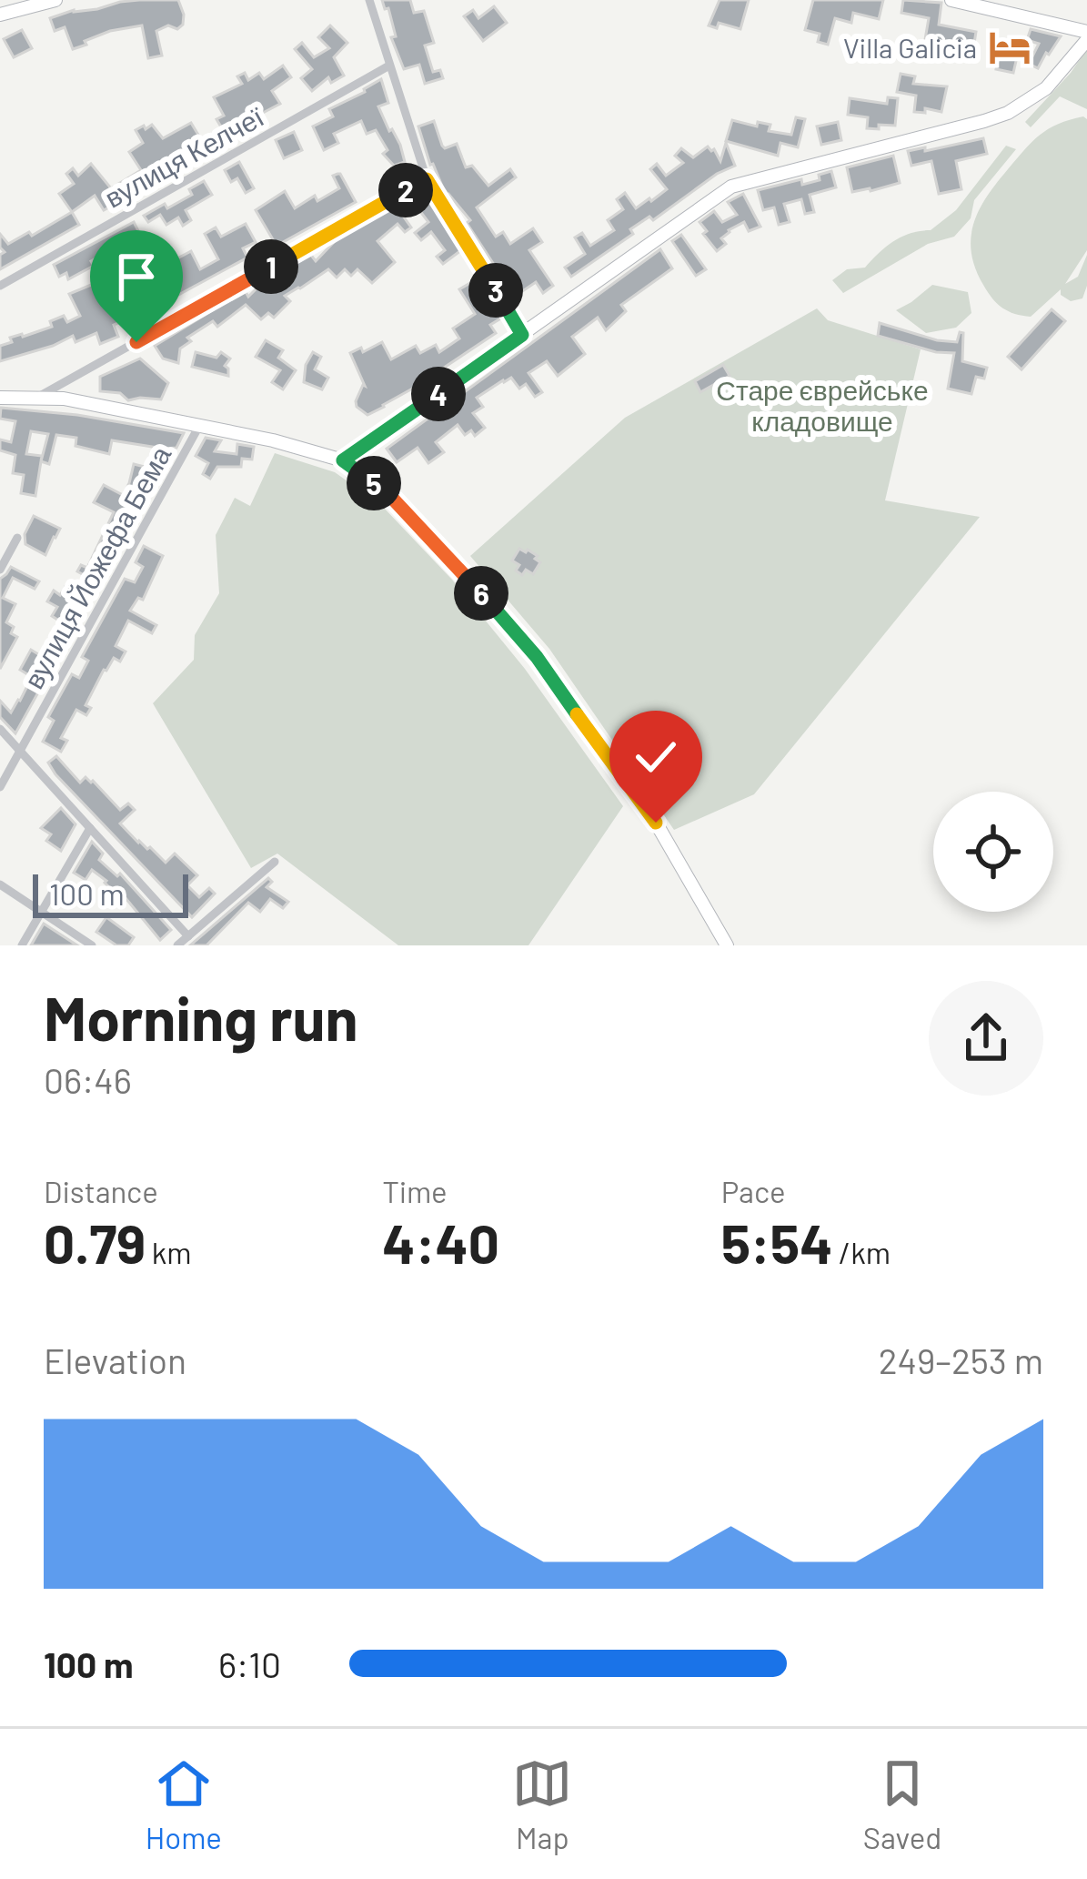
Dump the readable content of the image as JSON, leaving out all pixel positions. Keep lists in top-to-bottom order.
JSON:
{
  "streets": {
    "street": ["вулиця Келчеї", "вулиця Йожефа Бема"]
  },
  "parks": ["Старе єврейське кладовище"],
  "places": {
    "hotel": ["Villa Galicia"]
  },
  "scale_bar": "100 m",
  "page": {
    "pins": [
      "2",
      "1",
      "3",
      "4",
      "5",
      "6"
    ],
    "scale": "100 m",
    "heading": ["Morning run", "06:46"],
    "stats": [
      ["Distance", "0.79 km"],
      ["Time", "4:40"],
      ["Pace", "5:54 /km"]
    ],
    "chart": ["Elevation", "249–253 m"],
    "list": [
      {
        "name": "100 m",
        "note": "6:10"
      }
    ],
    "tabs": ["Home", "Map", "Saved"]
  }
}
